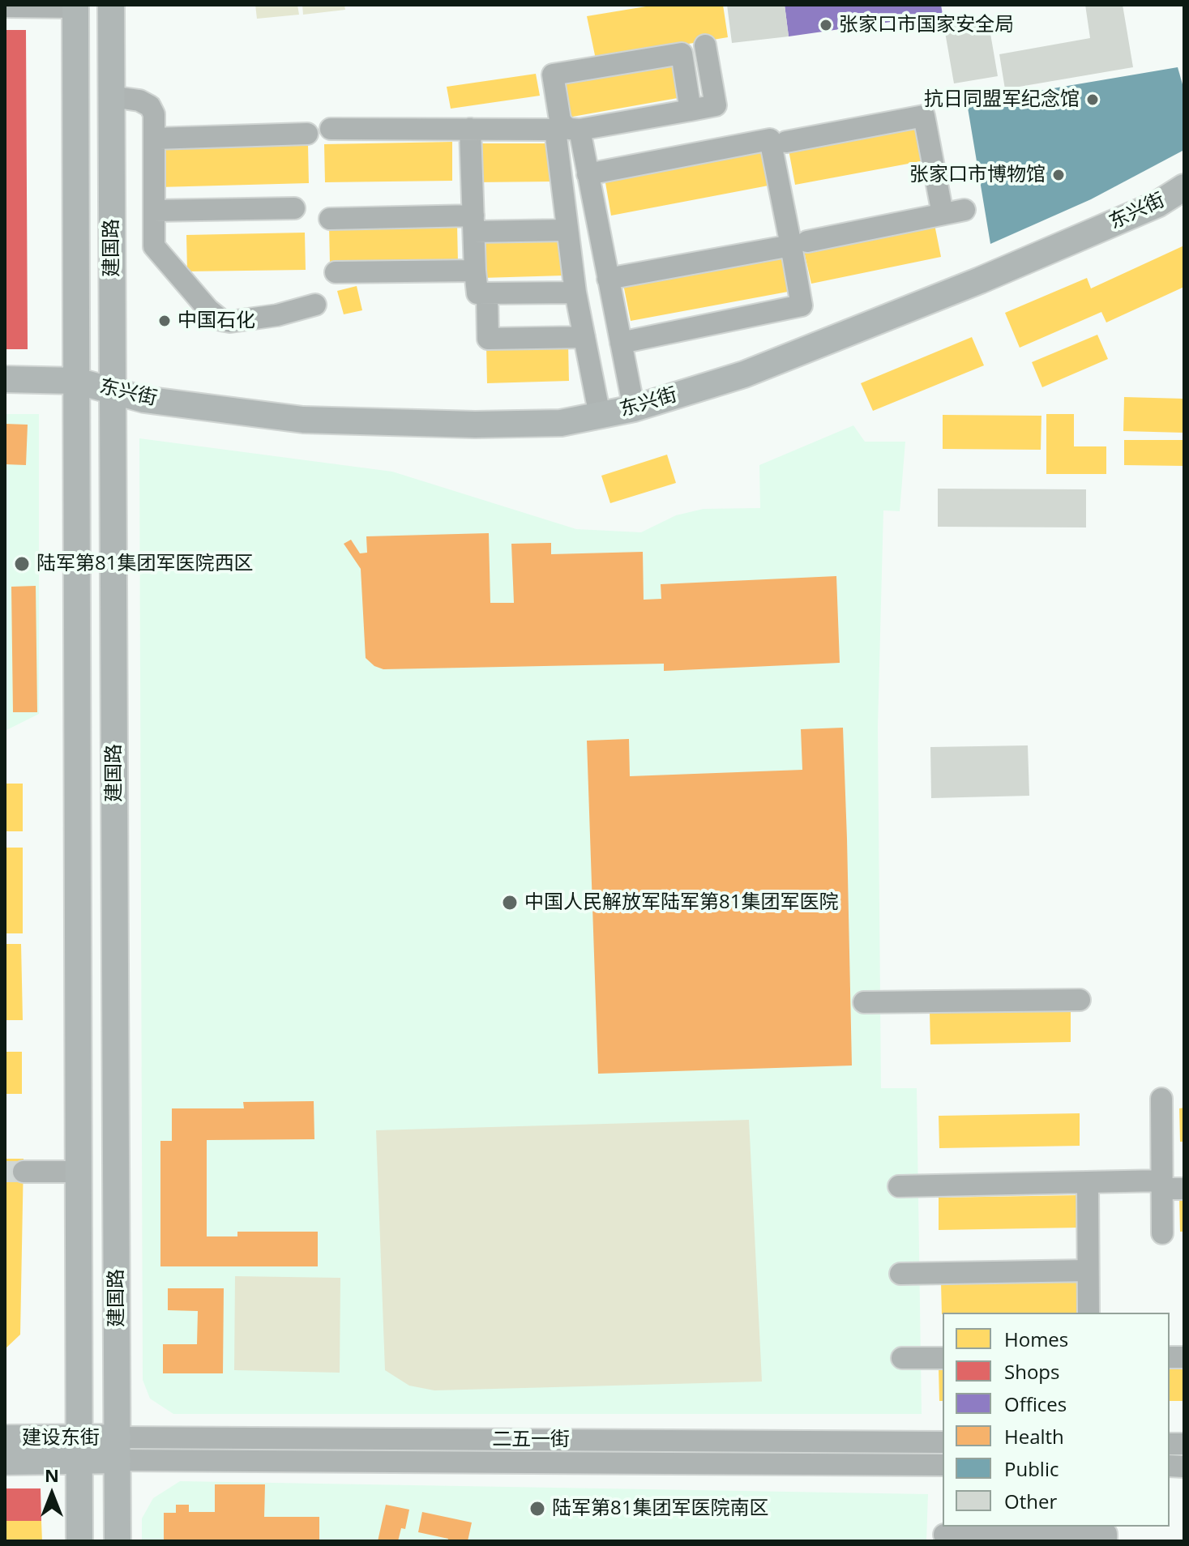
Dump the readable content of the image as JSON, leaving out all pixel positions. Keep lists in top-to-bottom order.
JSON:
{
  "streets": {
    "main road": ["东兴街", "建国路", "建设东街"],
    "street": ["二五一街"]
  },
  "crossings": [
    ["东兴街", "建国路"],
    ["建国路", "建设东街"],
    ["建国路", "二五一街"],
    ["建设东街", "二五一街"]
  ],
  "places": [
    "张家口市国家安全局",
    "抗日同盟军纪念馆",
    "张家口市博物馆",
    "中国石化",
    "陆军第81集团军医院西区",
    "中国人民解放军陆军第81集团军医院",
    "陆军第81集团军医院南区"
  ],
  "legend": [
    "Homes",
    "Shops",
    "Offices",
    "Health",
    "Public",
    "Other"
  ],
  "north": "top"
}
